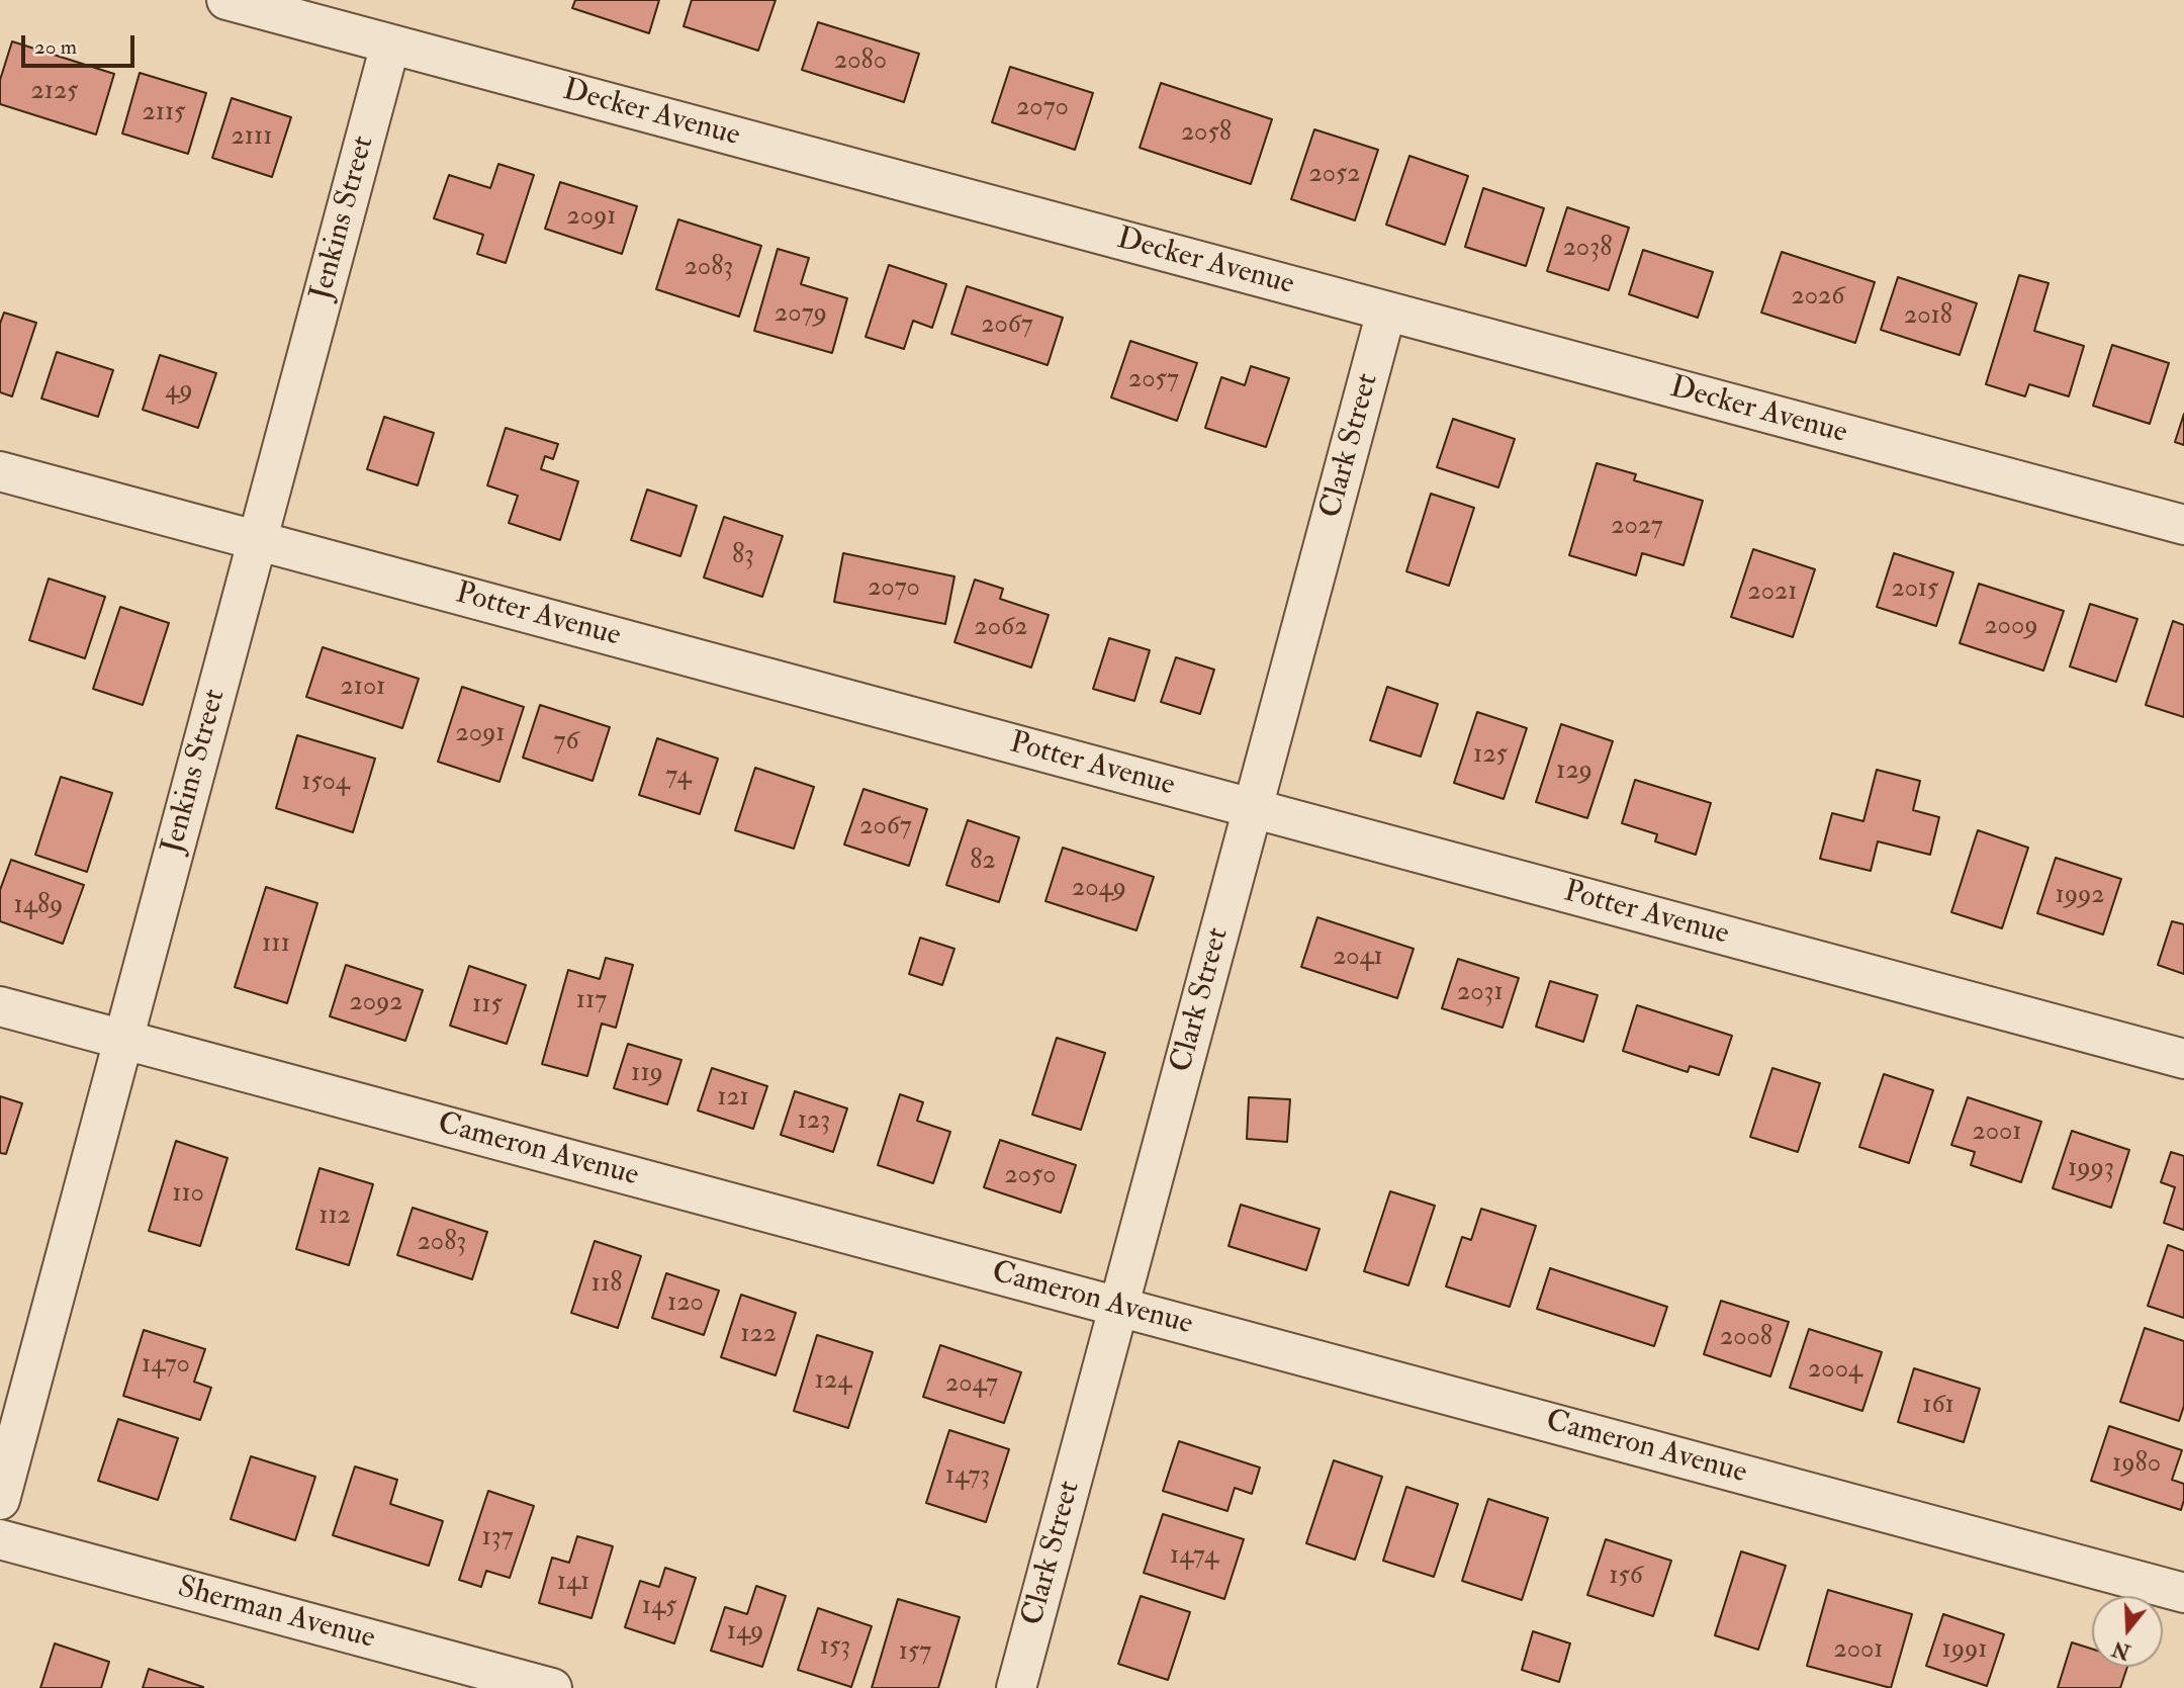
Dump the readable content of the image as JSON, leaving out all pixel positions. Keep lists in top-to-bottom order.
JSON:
{
  "streets": {
    "street": [
      "Decker Avenue",
      "Jenkins Street",
      "Clark Street",
      "Potter Avenue",
      "Cameron Avenue",
      "Sherman Avenue"
    ]
  },
  "crossings": [
    ["Decker Avenue", "Jenkins Street"],
    ["Decker Avenue", "Clark Street"],
    ["Jenkins Street", "Potter Avenue"],
    ["Jenkins Street", "Cameron Avenue"],
    ["Clark Street", "Potter Avenue"],
    ["Clark Street", "Cameron Avenue"]
  ],
  "house_numbers": [
    "2080",
    "2125",
    "2070",
    "2115",
    "2058",
    "2111",
    "2052",
    "2091",
    "2038",
    "2083",
    "2026",
    "2079",
    "2018",
    "2067",
    "2057",
    "49",
    "2027",
    "83",
    "2070",
    "2015",
    "2021",
    "2009",
    "2062",
    "2101",
    "2091",
    "76",
    "125",
    "129",
    "74",
    "1504",
    "2067",
    "82",
    "2049",
    "1992",
    "1489",
    "111",
    "2041",
    "2031",
    "117",
    "2092",
    "115",
    "119",
    "121",
    "123",
    "2001",
    "1993",
    "2050",
    "110",
    "112",
    "2083",
    "118",
    "120",
    "122",
    "2008",
    "1470",
    "2004",
    "124",
    "2047",
    "161",
    "1980",
    "1473",
    "137",
    "1474",
    "156",
    "141",
    "145",
    "149",
    "153",
    "2001",
    "1991",
    "157"
  ],
  "scale_bar": "20 m",
  "north": "bottom"
}
